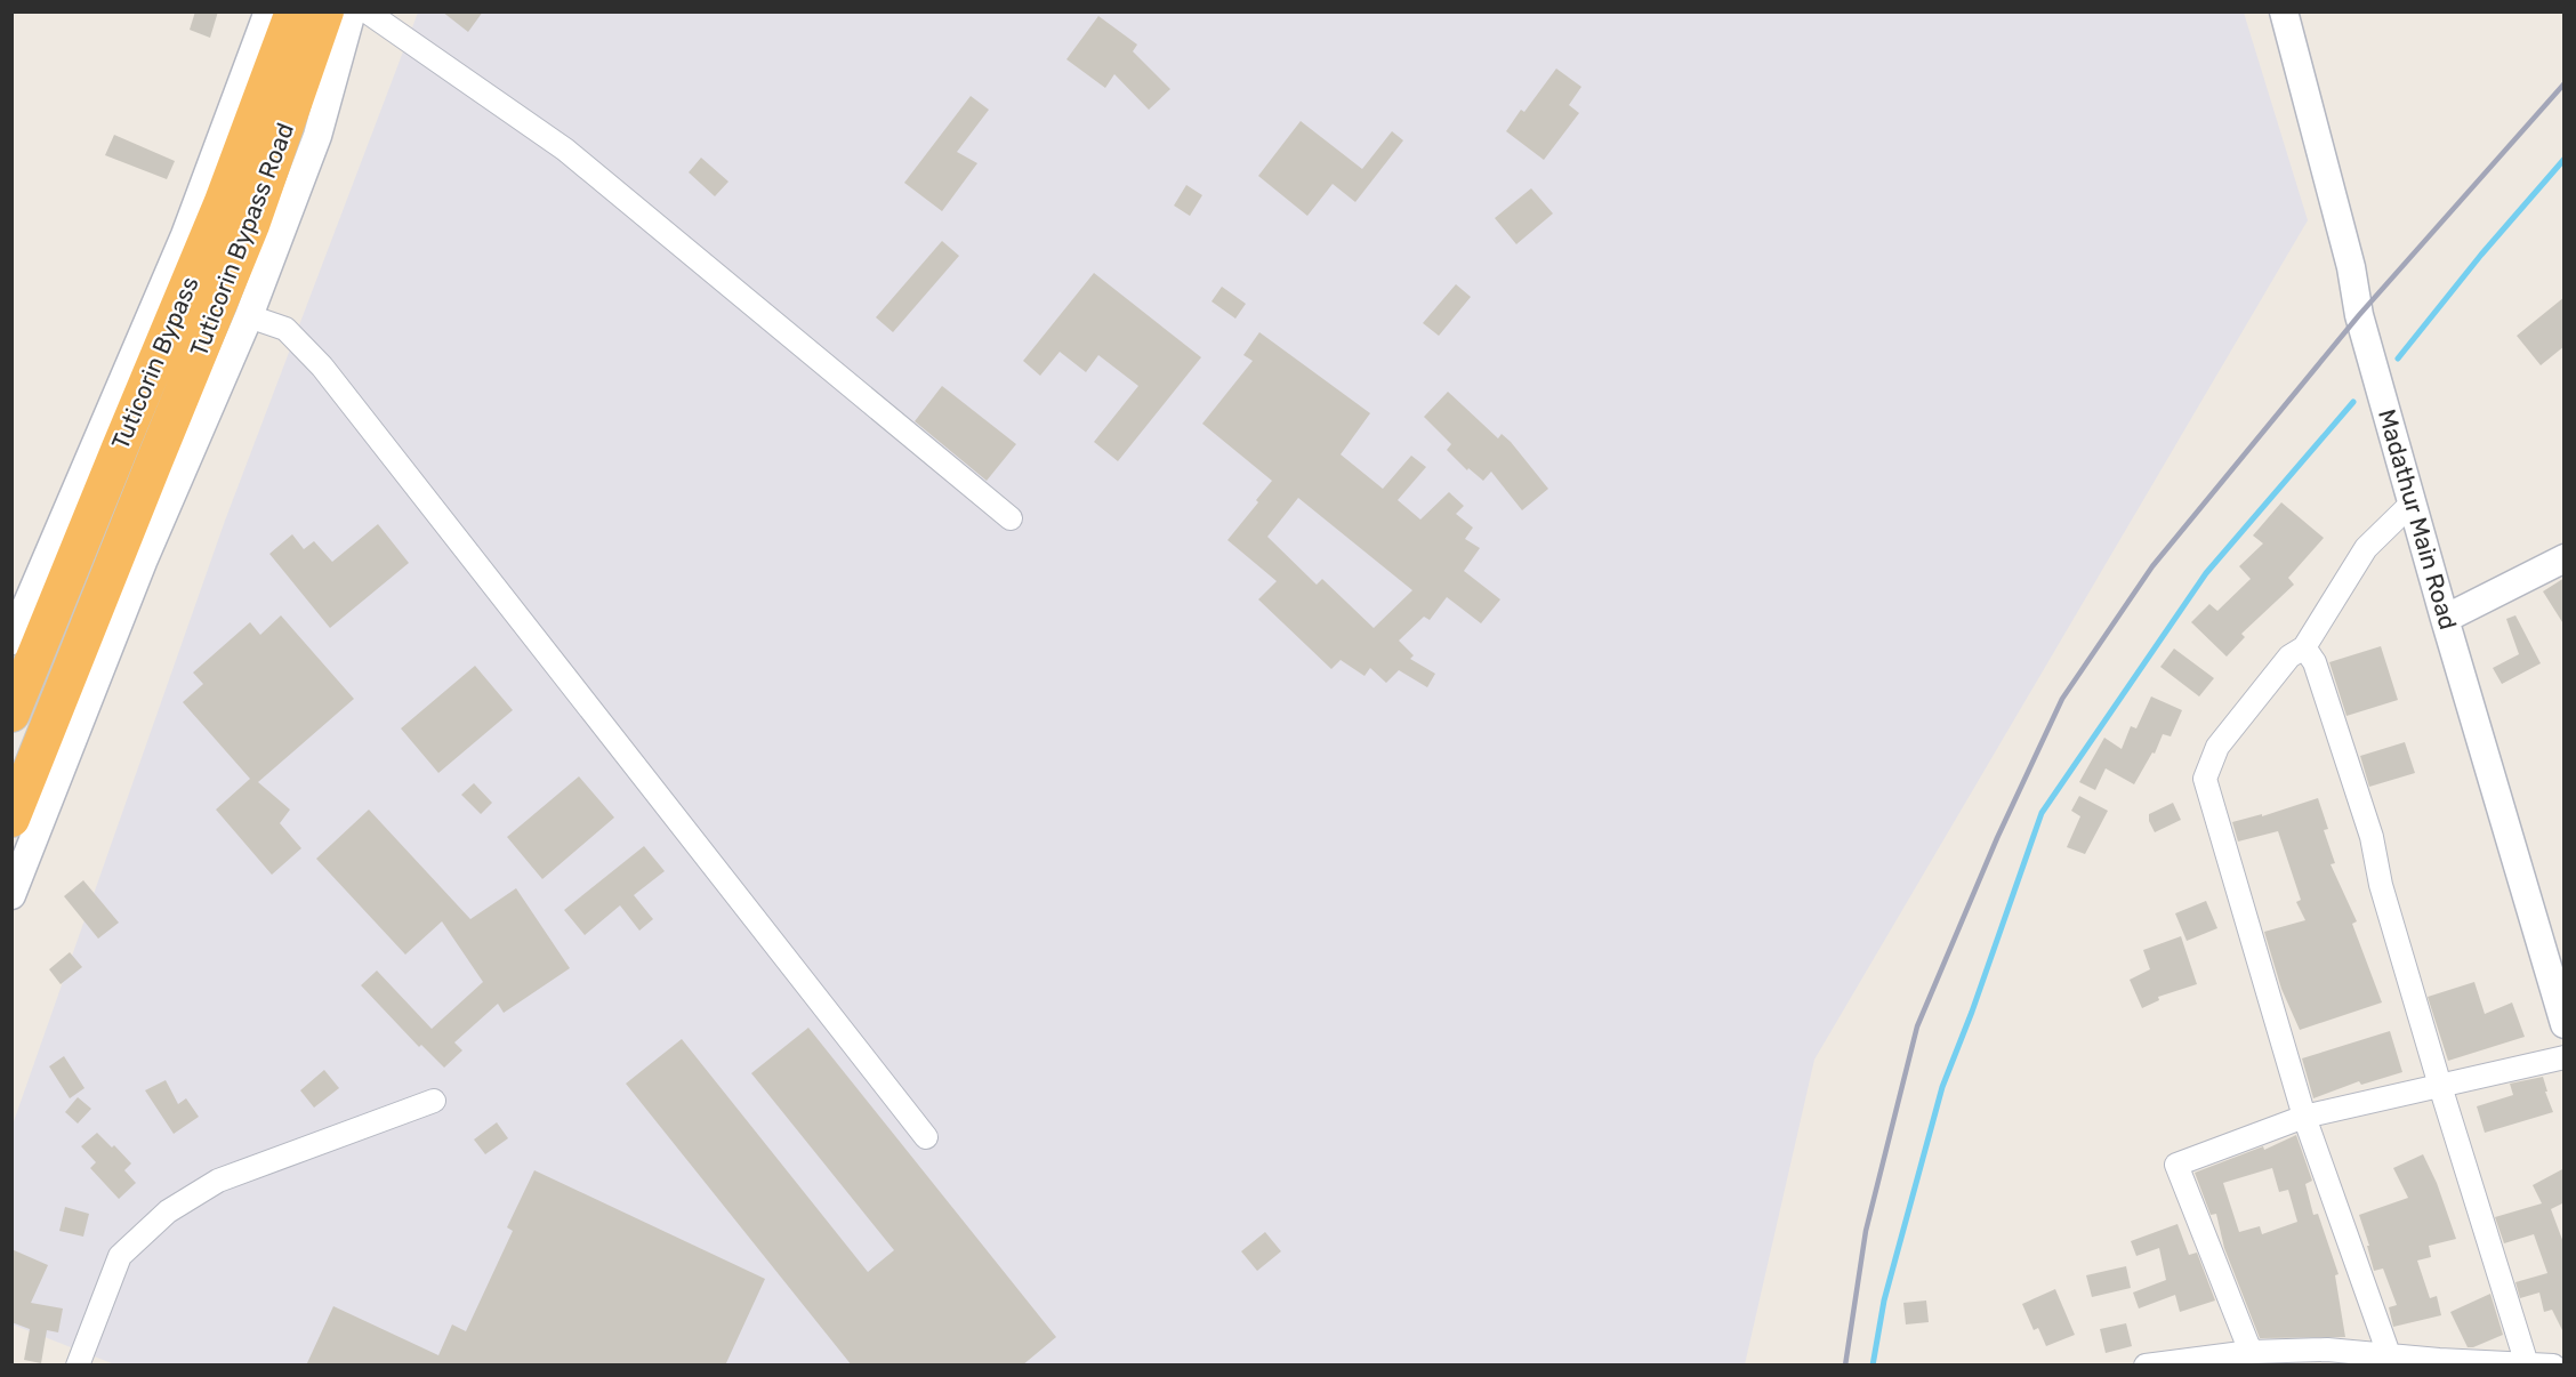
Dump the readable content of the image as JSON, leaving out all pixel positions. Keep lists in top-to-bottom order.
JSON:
{
  "streets": {
    "highway": ["Tuticorin Bypass Road", "Tuticorin Bypass"],
    "street": ["Madathur Main Road"]
  },
  "crossings": [
    ["Tuticorin Bypass Road", "Tuticorin Bypass"]
  ]
}
